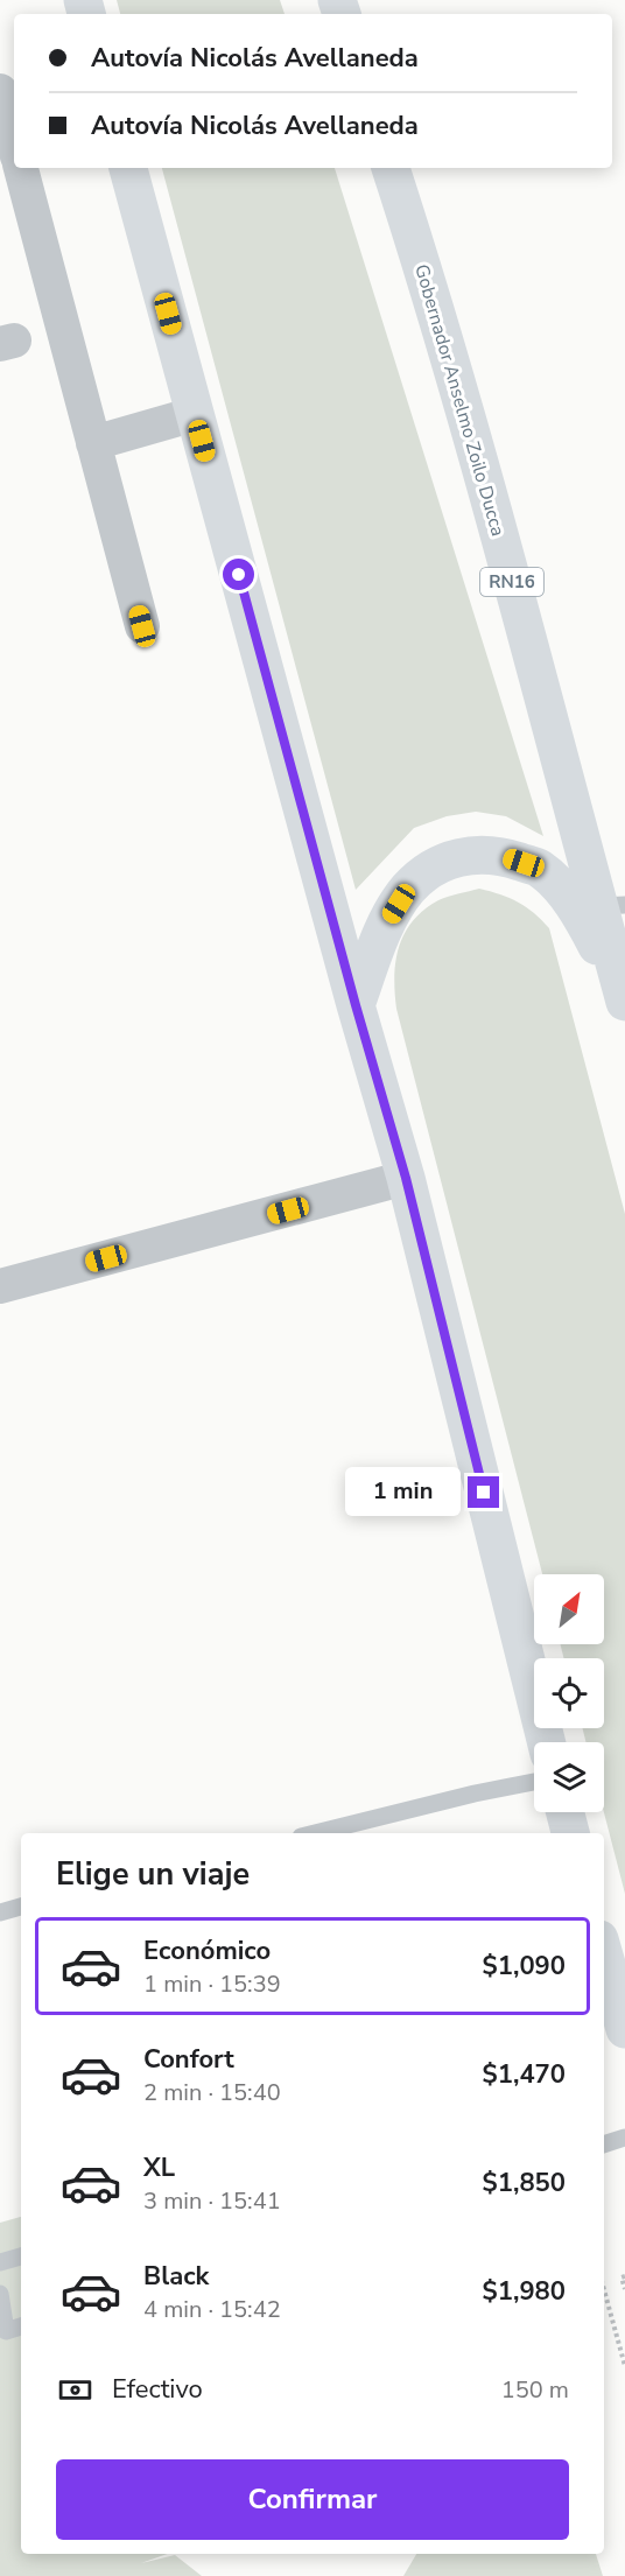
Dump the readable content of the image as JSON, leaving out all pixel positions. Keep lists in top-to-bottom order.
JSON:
{
  "streets": {
    "highway": ["Gobernador Anselmo Zoilo Ducca", "RN16"]
  },
  "north": "top right",
  "page": {
    "banner": ["Autovía Nicolás Avellaneda", "Autovía Nicolás Avellaneda"],
    "bubble": "1 min",
    "heading": "Elige un viaje",
    "list": [
      {
        "name": "Económico",
        "note": "1 min · 15:39",
        "value": "$1,090"
      },
      {
        "name": "Confort",
        "note": "2 min · 15:40",
        "value": "$1,470"
      },
      {
        "name": "XL",
        "note": "3 min · 15:41",
        "value": "$1,850"
      },
      {
        "name": "Black",
        "note": "4 min · 15:42",
        "value": "$1,980"
      }
    ],
    "pay": ["Efectivo", "150 m"],
    "buttons": "Confirmar"
  }
}
